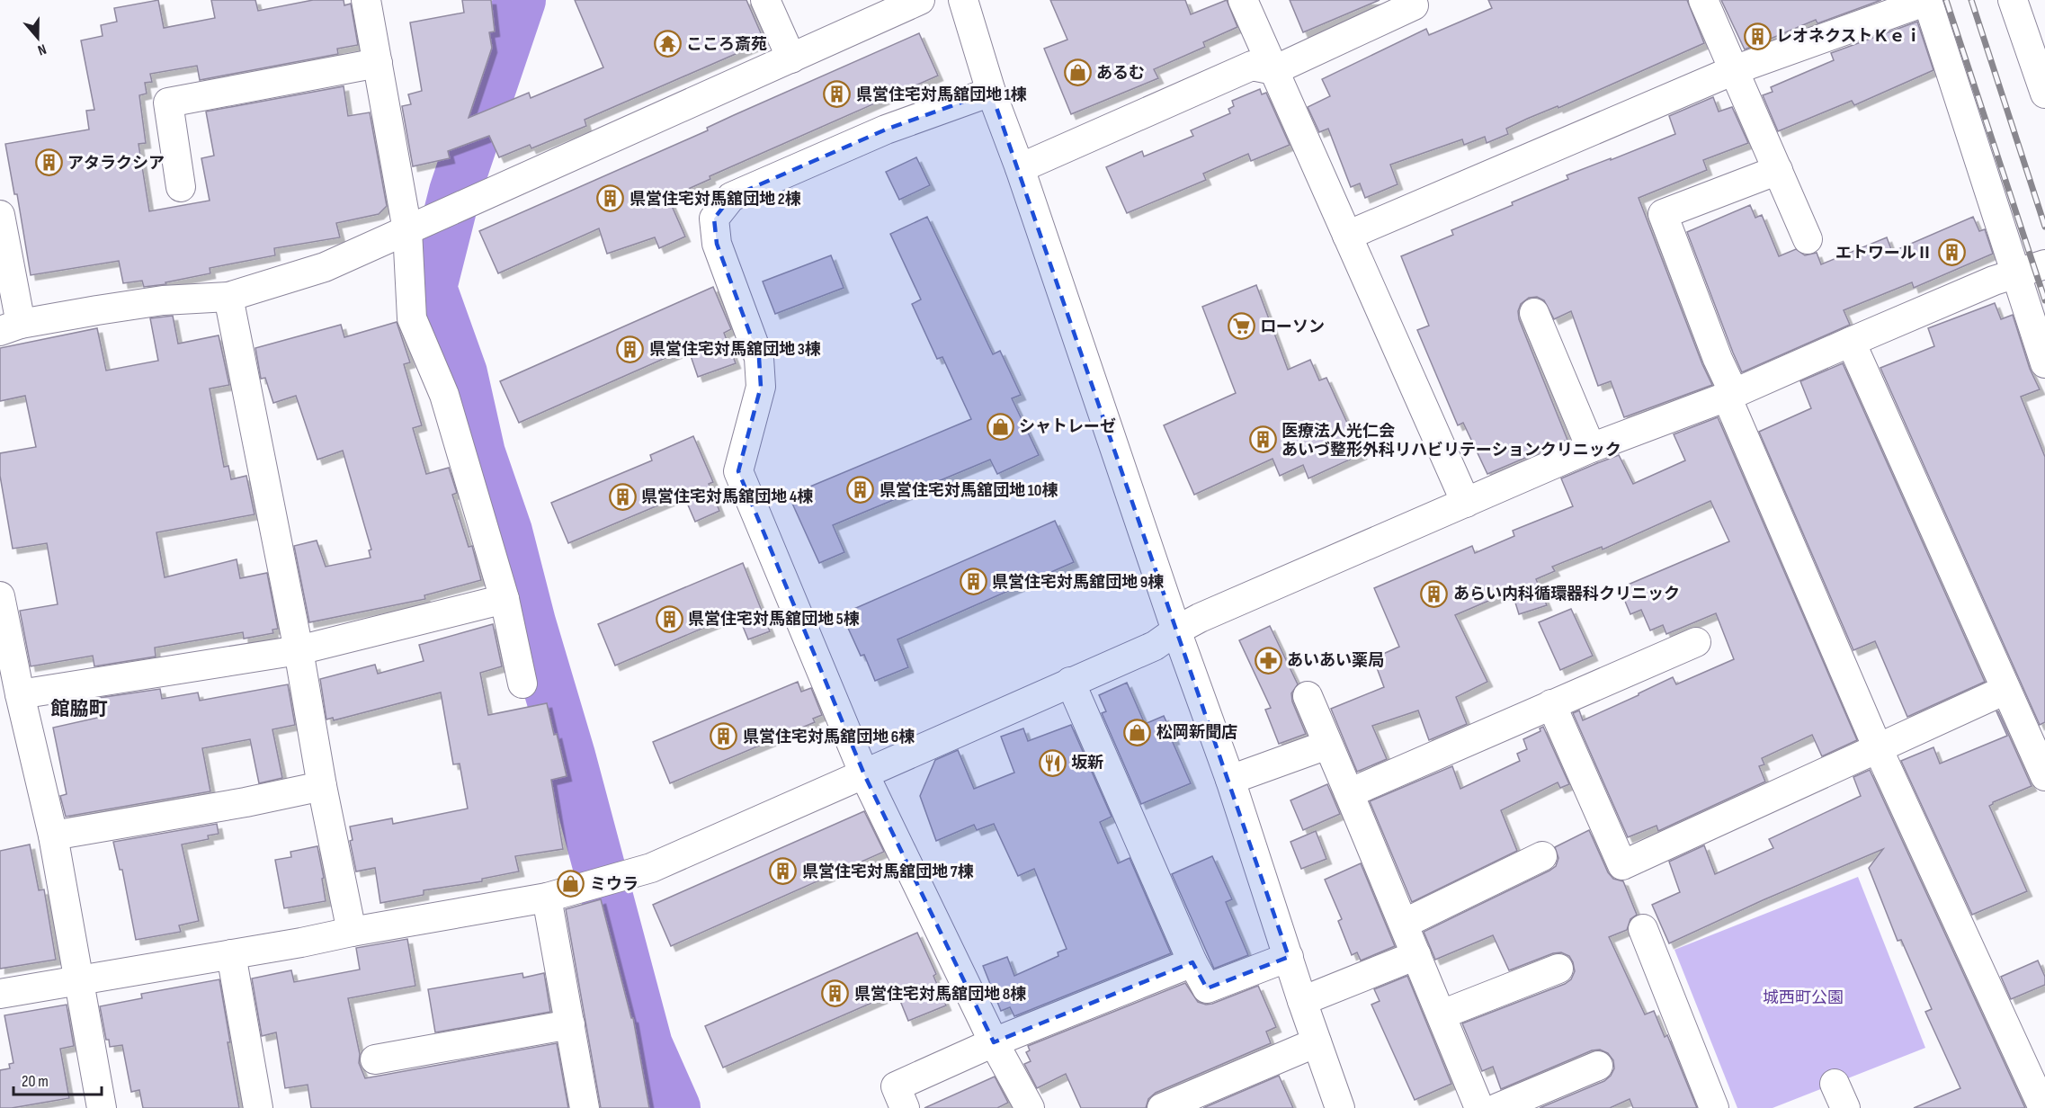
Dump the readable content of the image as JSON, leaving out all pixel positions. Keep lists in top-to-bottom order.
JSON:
{
  "districts": ["館脇町"],
  "parks": ["城西町公園"],
  "places": {
    "building": [
      "レオネクストＫｅｉ",
      "県営住宅対馬舘団地 1棟",
      "アタラクシア",
      "県営住宅対馬舘団地 2棟",
      "エトワールⅡ",
      "県営住宅対馬舘団地 3棟",
      "医療法人光仁会 あいづ整形外科リハビリテーションクリニック",
      "県営住宅対馬舘団地 10棟",
      "県営住宅対馬舘団地 4棟",
      "県営住宅対馬舘団地 9棟",
      "あらい内科循環器科クリニック",
      "県営住宅対馬舘団地 5棟",
      "県営住宅対馬舘団地 6棟",
      "県営住宅対馬舘団地 7棟",
      "県営住宅対馬舘団地 8棟"
    ],
    "temple": ["こころ斎苑"],
    "shop": [
      "あるむ",
      "シャトレーゼ",
      "松岡新聞店",
      "ミウラ"
    ],
    "supermarket": ["ローソン"],
    "pharmacy": ["あいあい薬局"],
    "restaurant": ["坂新"]
  },
  "scale_bar": "20 m",
  "north": "bottom"
}
